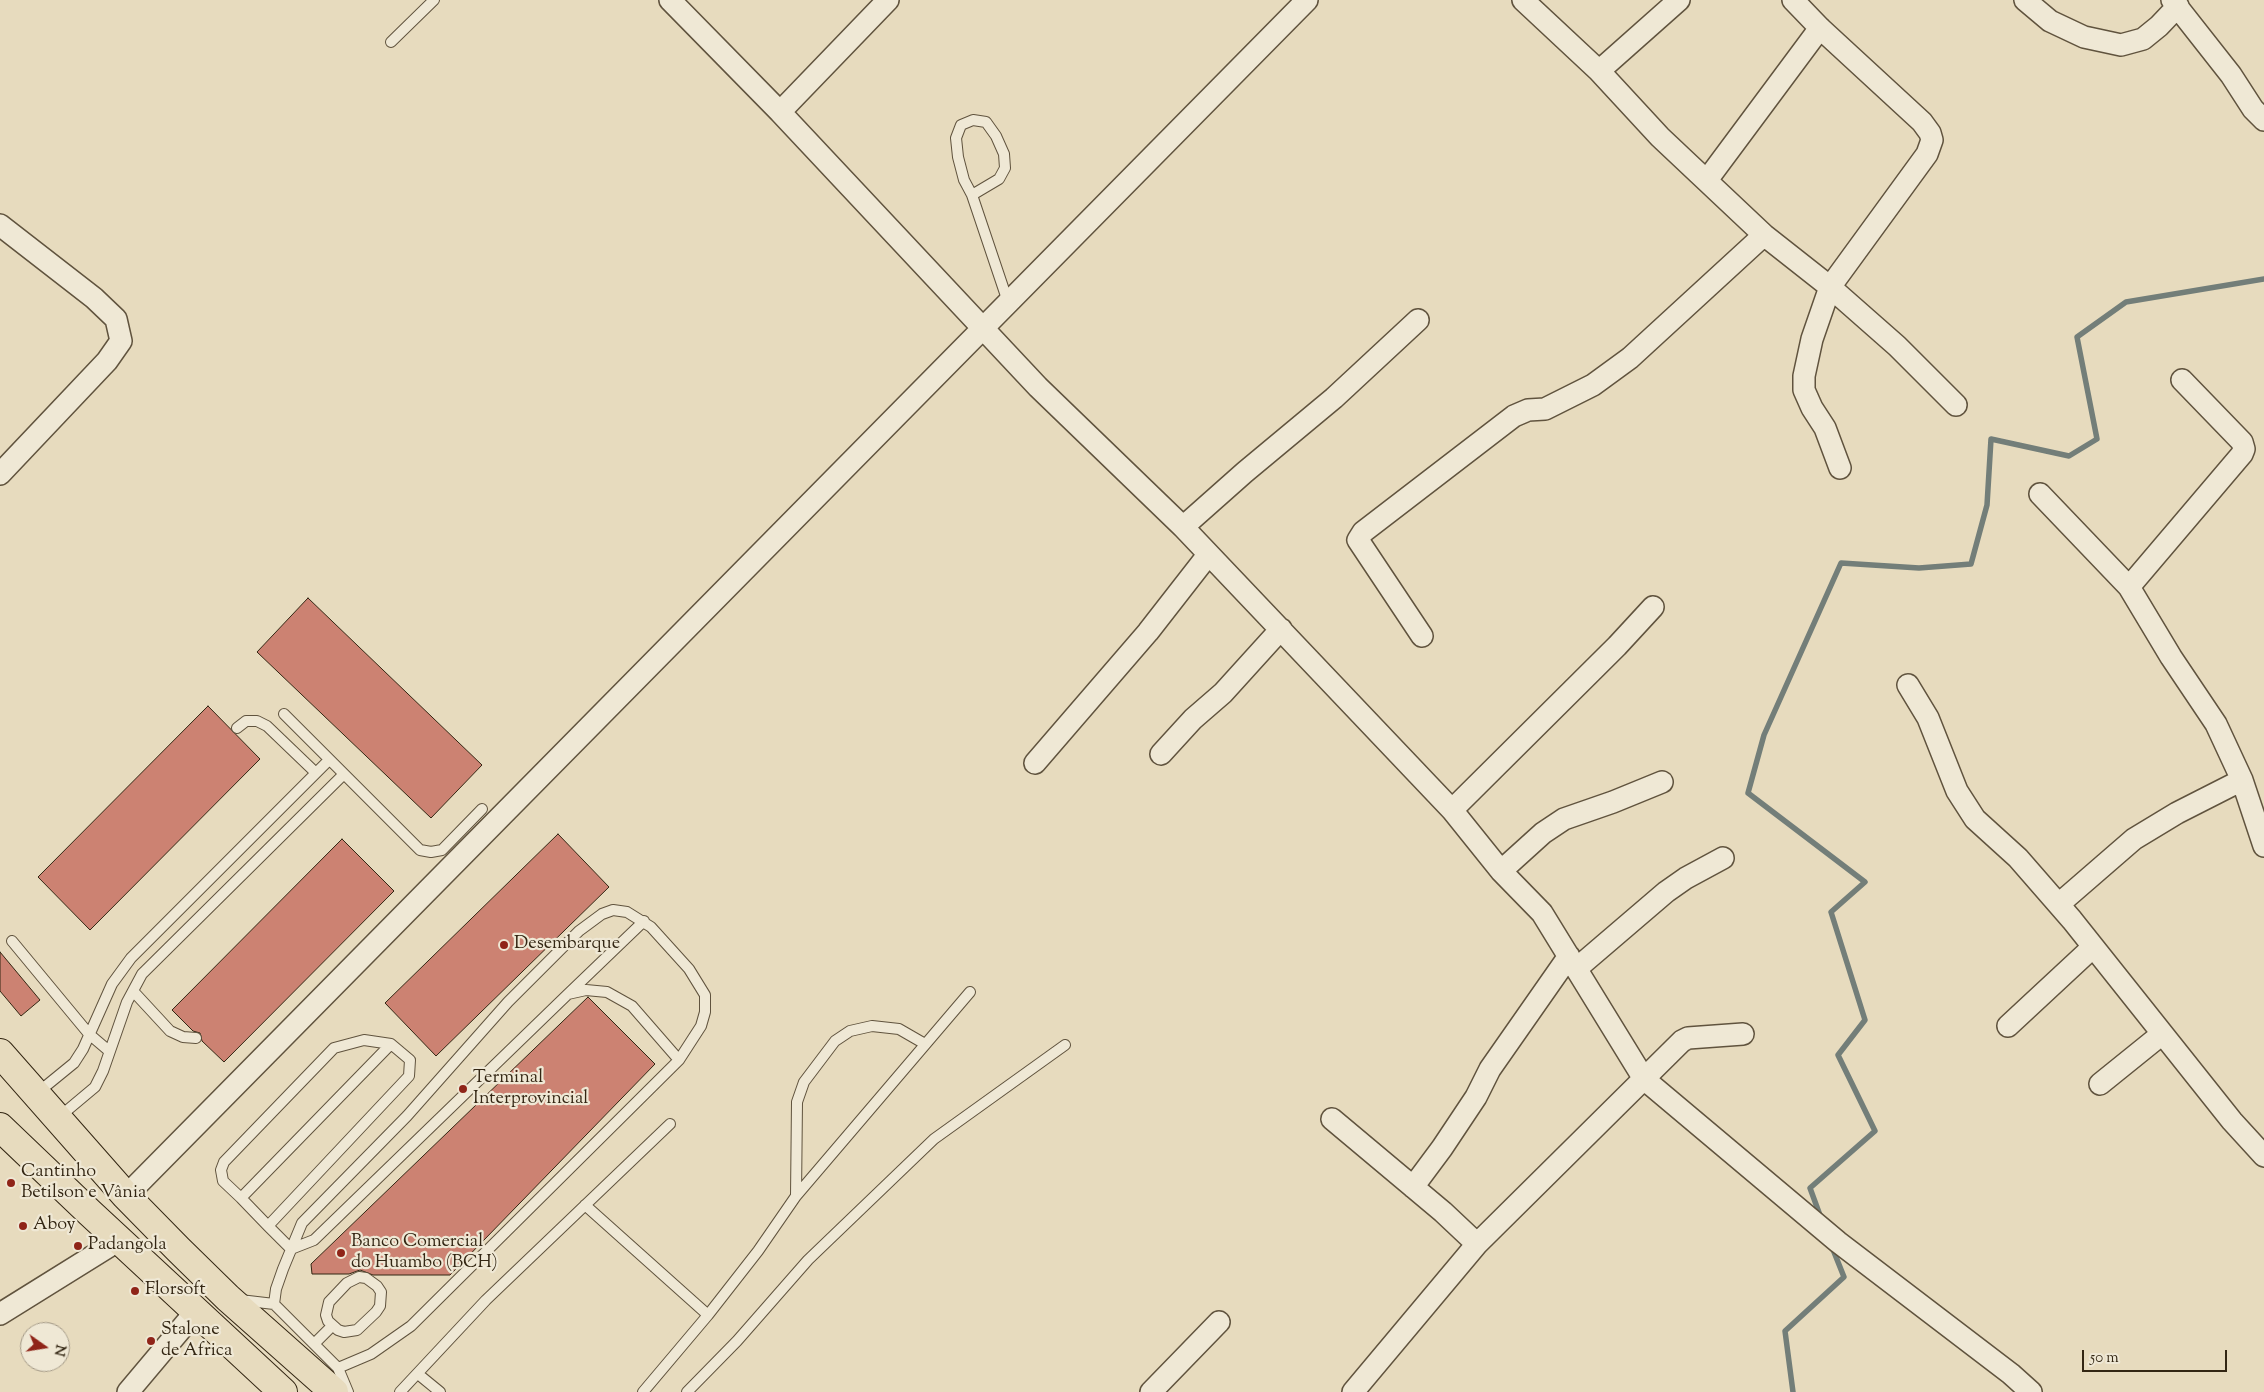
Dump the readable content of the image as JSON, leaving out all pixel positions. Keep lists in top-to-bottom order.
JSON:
{
  "places": [
    "Desembarque",
    "Terminal Interprovincial",
    "Cantinho Betilson e Vânia",
    "Aboy",
    "Padangola",
    "Banco Comercial do Huambo (BCH)",
    "Florsoft",
    "Stalone de Africa"
  ],
  "scale_bar": "50 m",
  "north": "right"
}
